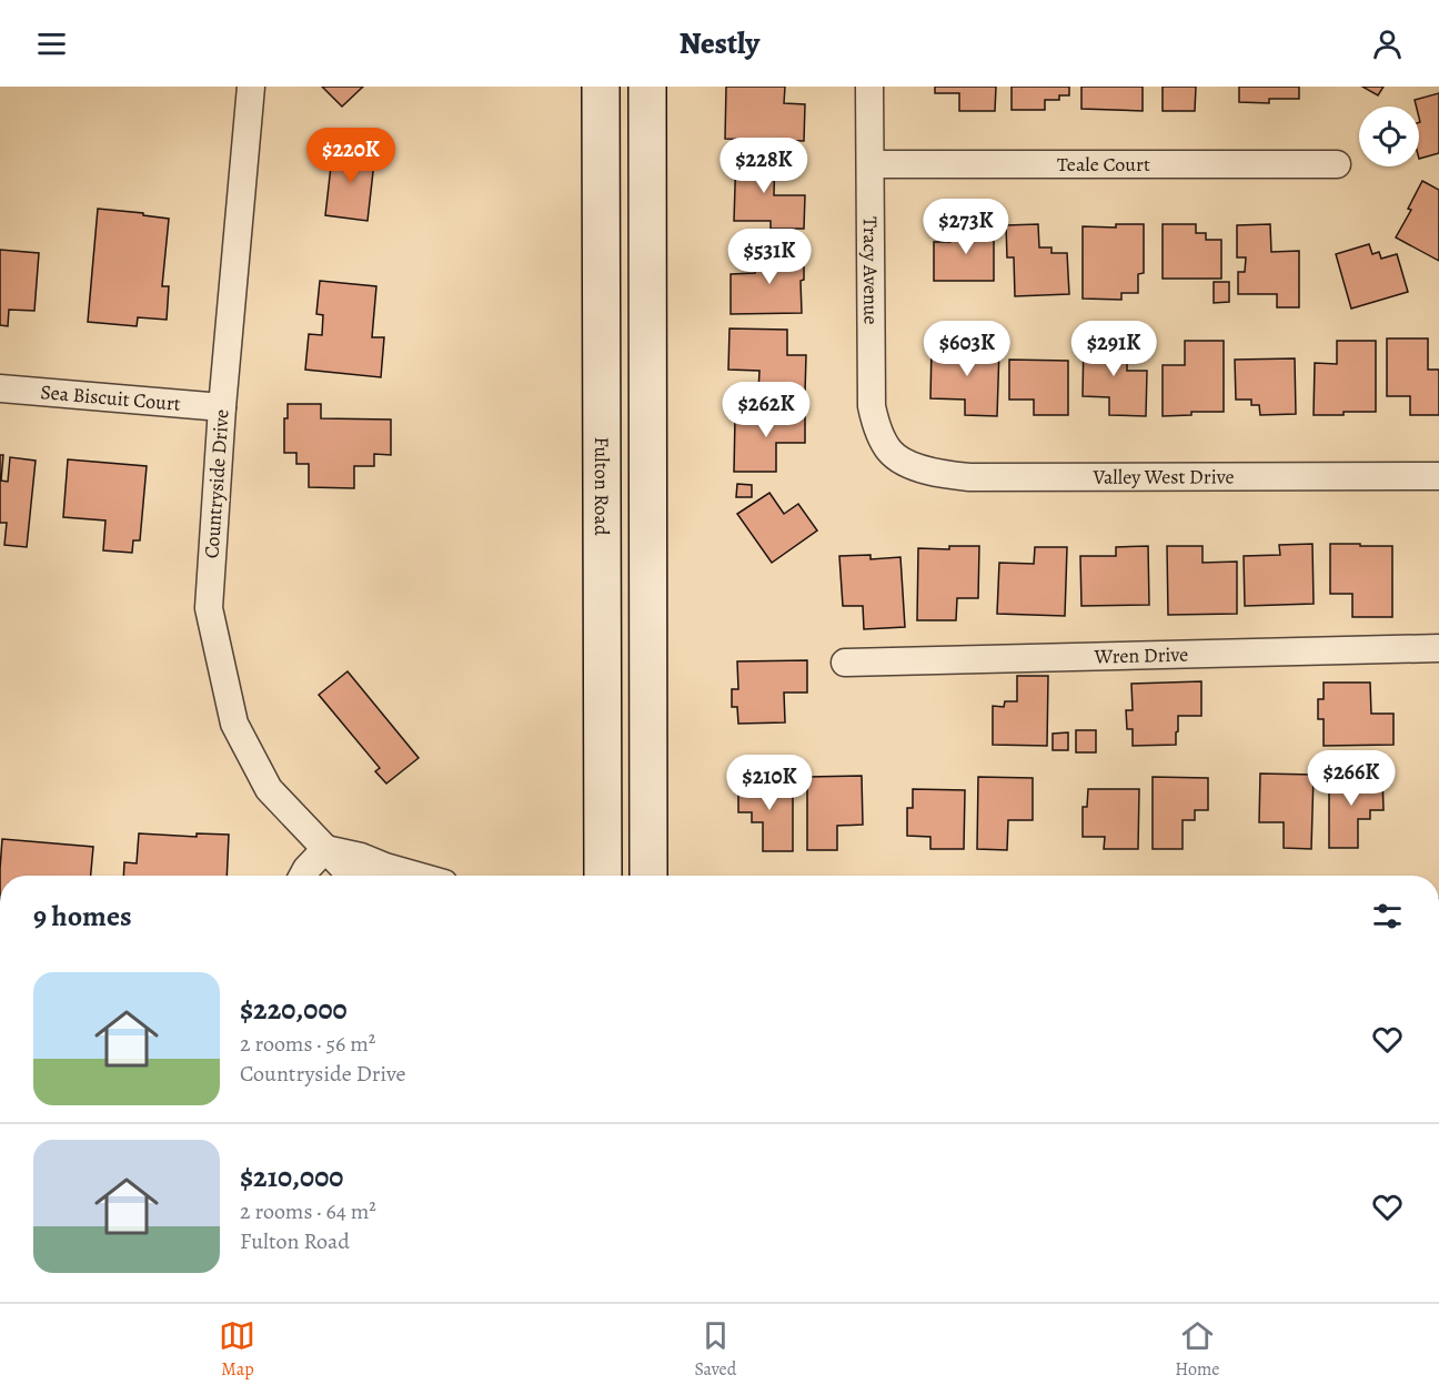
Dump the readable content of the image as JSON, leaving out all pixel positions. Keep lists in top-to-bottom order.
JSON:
{
  "streets": {
    "main road": ["Fulton Road"],
    "street": [
      "Teale Court",
      "Tracy Avenue",
      "Sea Biscuit Court",
      "Valley West Drive",
      "Countryside Drive",
      "Wren Drive"
    ]
  },
  "crossings": [
    ["Teale Court", "Tracy Avenue"],
    ["Tracy Avenue", "Valley West Drive"],
    ["Sea Biscuit Court", "Countryside Drive"]
  ],
  "page": {
    "header": "Nestly",
    "price": [
      "$220K",
      "$228K",
      "$273K",
      "$531K",
      "$603K",
      "$291K",
      "$262K",
      "$266K",
      "$210K"
    ],
    "heading": "9 homes",
    "list": [
      {
        "name": "$220,000",
        "note": "2 rooms · 56 m² · Countryside Drive"
      },
      {
        "name": "$210,000",
        "note": "2 rooms · 64 m² · Fulton Road"
      }
    ],
    "tabs": ["Map", "Saved", "Home"]
  }
}
